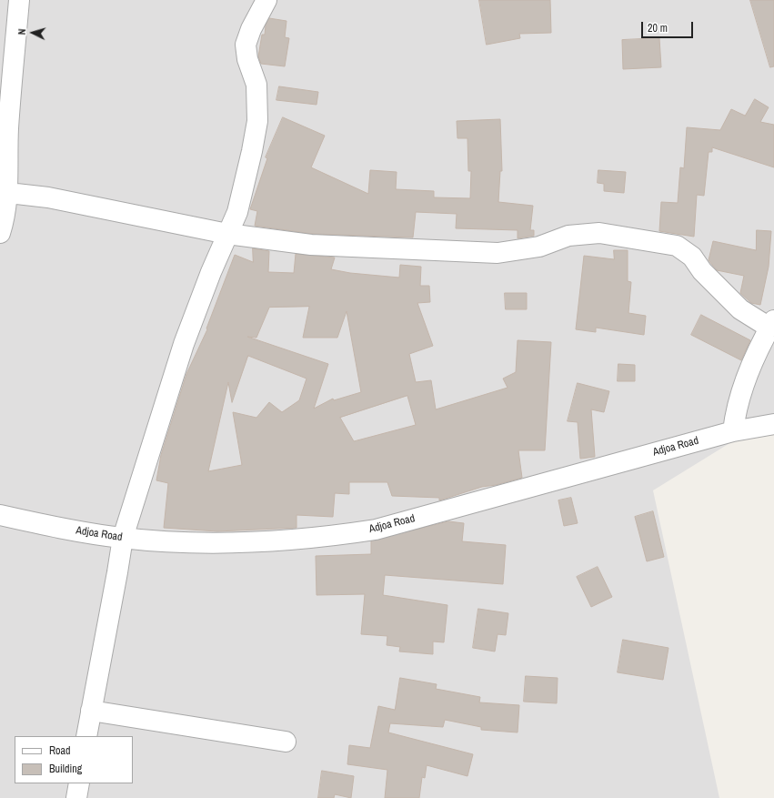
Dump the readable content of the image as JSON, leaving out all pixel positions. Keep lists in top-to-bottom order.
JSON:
{
  "streets": {
    "street": ["Adjoa Road"]
  },
  "legend": ["Road", "Building"],
  "scale_bar": "20 m",
  "north": "left"
}
